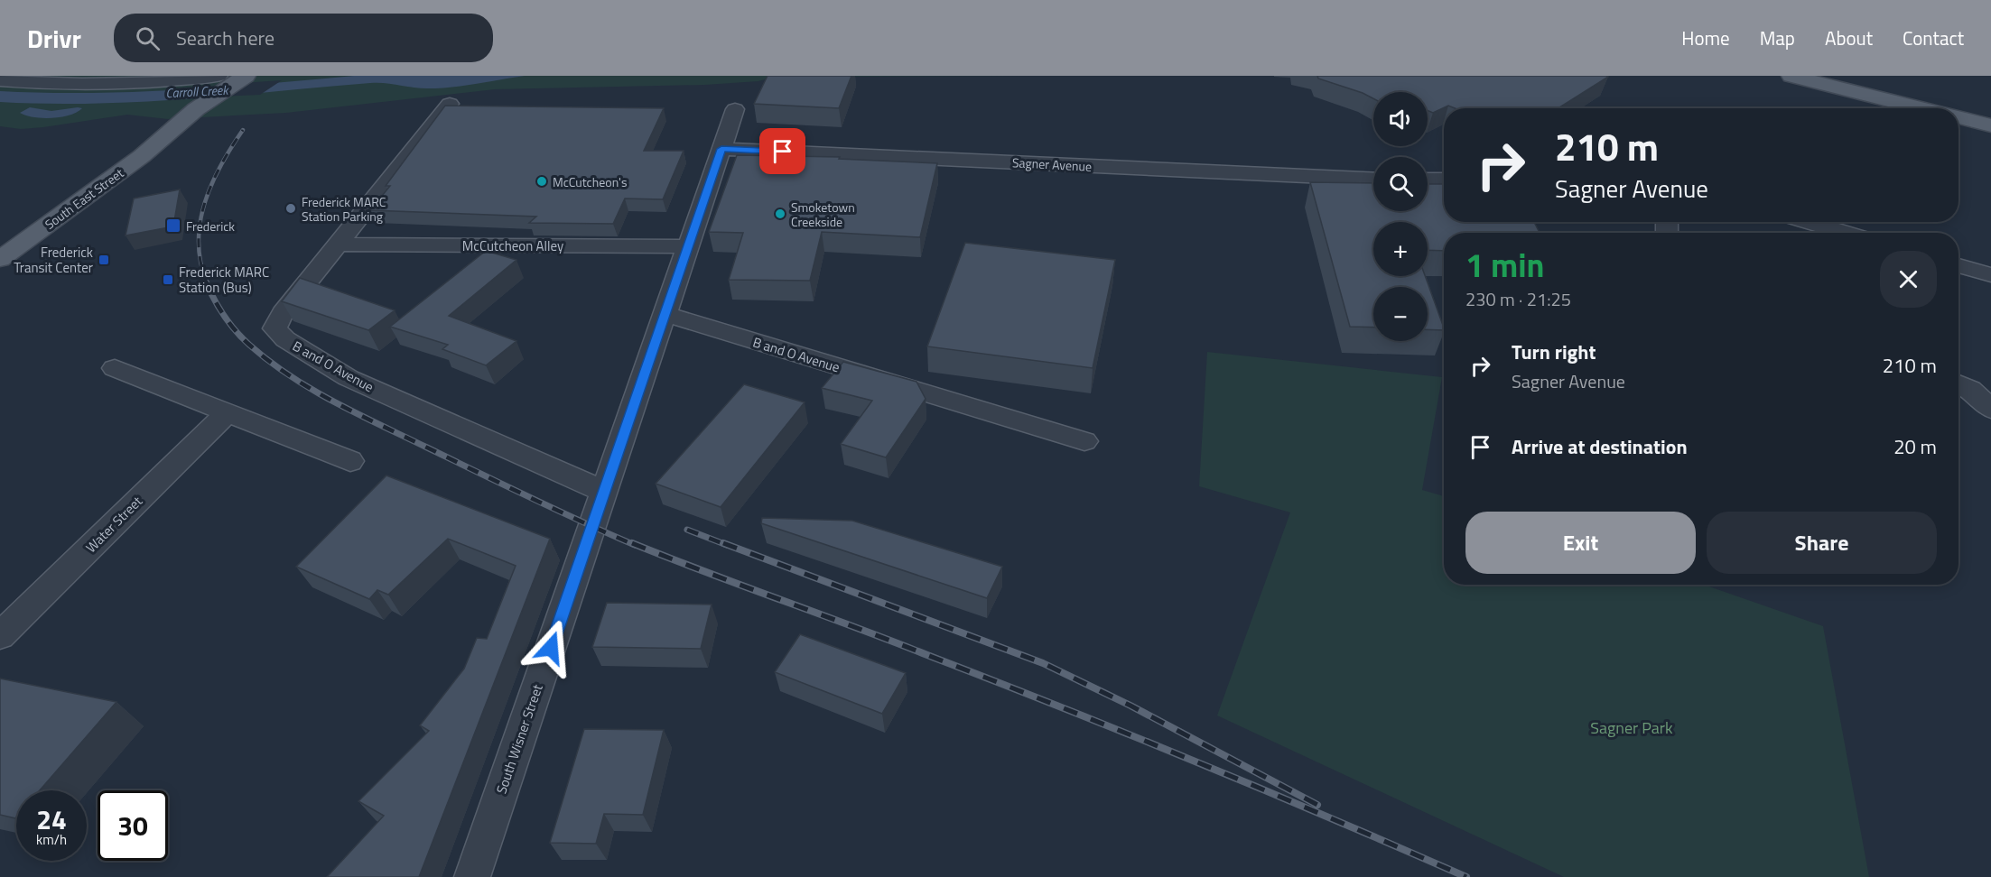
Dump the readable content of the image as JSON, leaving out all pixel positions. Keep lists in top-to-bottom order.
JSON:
{
  "streets": {
    "main road": ["South East Street"],
    "street": [
      "Sagner Avenue",
      "McCutcheon Alley",
      "B and O Avenue",
      "Water Street",
      "South Wisner Street"
    ]
  },
  "crossings": [
    ["Sagner Avenue", "South Wisner Street"],
    ["McCutcheon Alley", "B and O Avenue"],
    ["McCutcheon Alley", "South Wisner Street"],
    ["B and O Avenue", "South Wisner Street"]
  ],
  "water": ["Carroll Creek"],
  "parks": ["Sagner Park"],
  "places": {
    "other": ["McCutcheon's", "Frederick MARC Station Parking", "Smoketown Creekside"],
    "transit": ["Frederick", "Frederick Transit Center", "Frederick MARC Station (Bus)"]
  },
  "page": {
    "header": "Drivr",
    "search": "Search here",
    "nav": [
      "Home",
      "Map",
      "About",
      "Contact"
    ],
    "map_buttons": ["+", "−"],
    "turn": ["210 m", "Sagner Avenue"],
    "heading": ["1 min", "230 m · 21:25"],
    "list": [
      {
        "name": "Turn right",
        "note": "Sagner Avenue",
        "value": "210 m"
      },
      {
        "name": "Arrive at destination",
        "value": "20 m"
      }
    ],
    "buttons": ["Exit", "Share"],
    "speed": "24 km/h",
    "limit": "30"
  }
}
